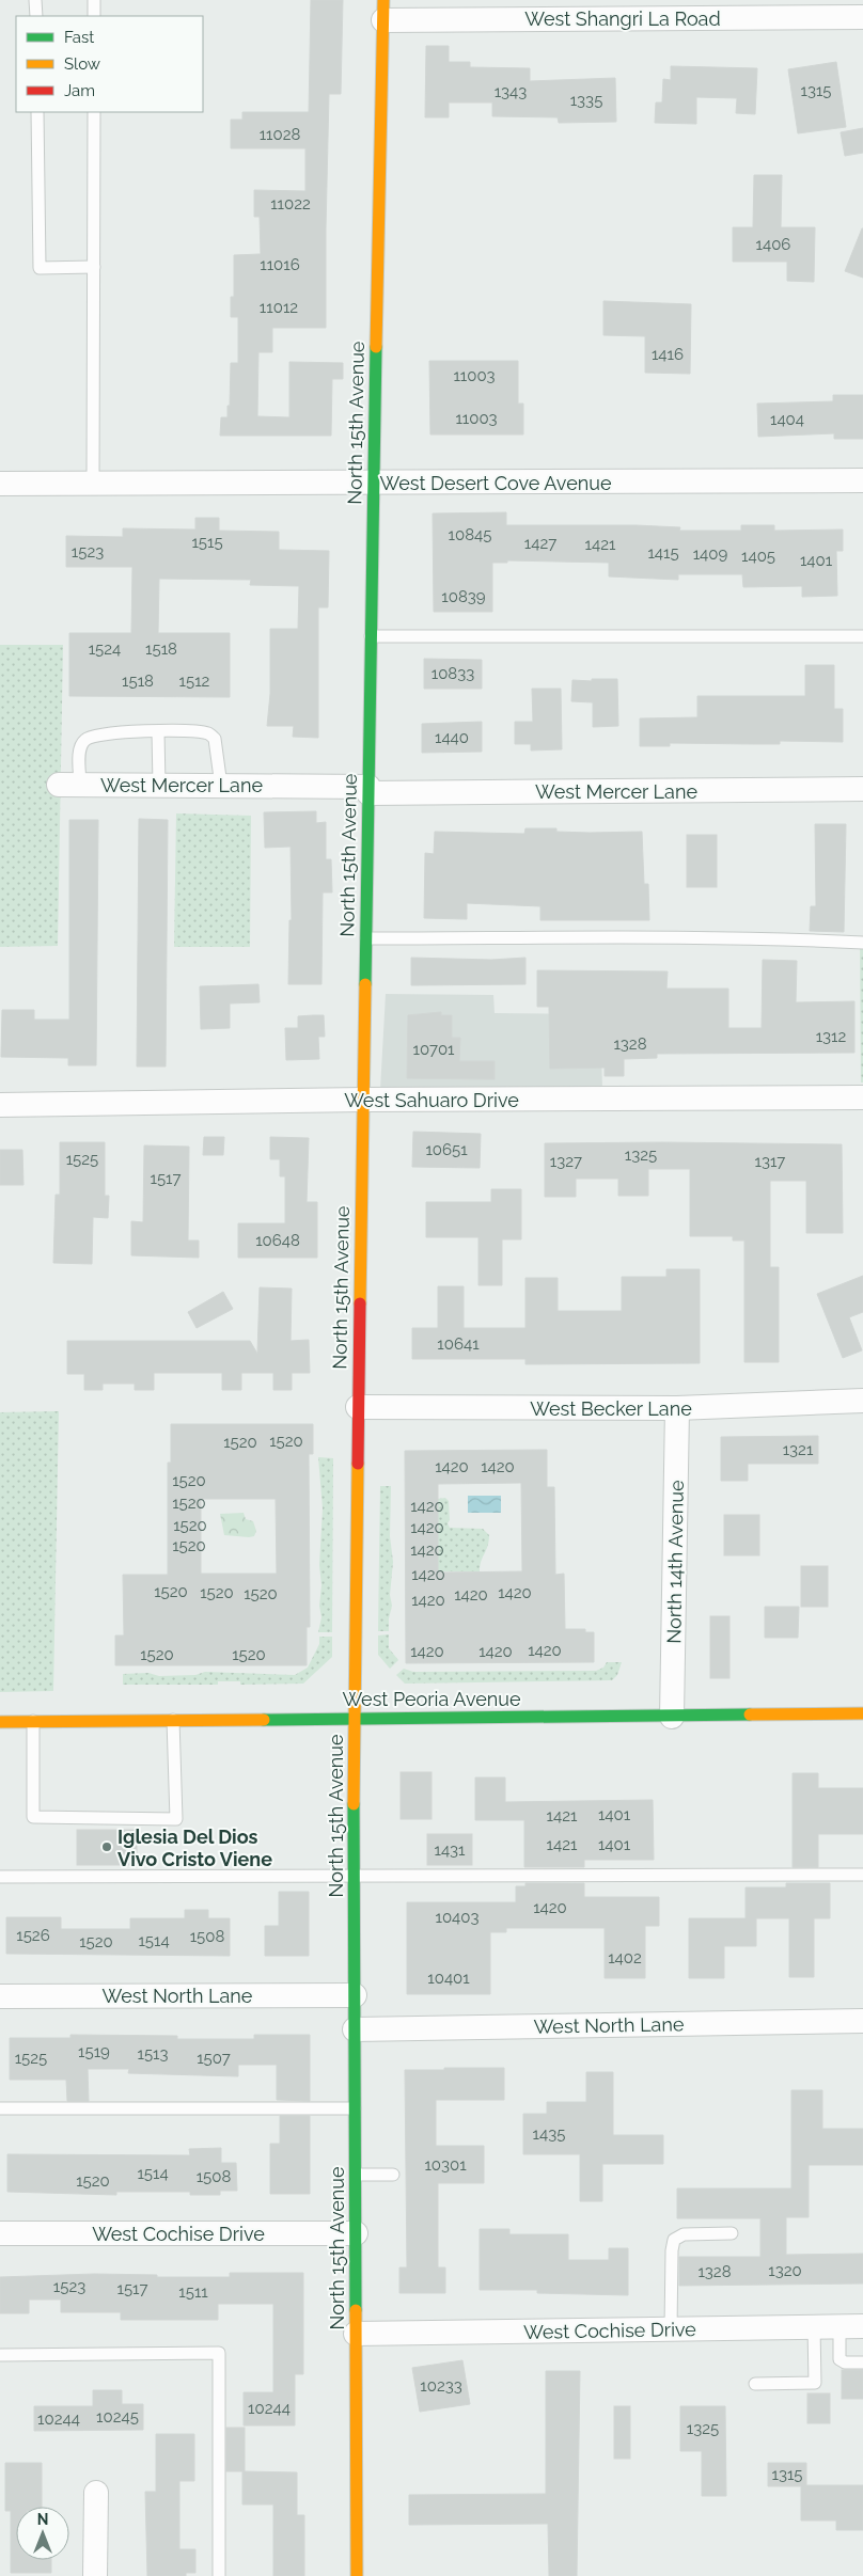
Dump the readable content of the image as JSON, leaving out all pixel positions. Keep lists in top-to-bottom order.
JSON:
{
  "streets": {
    "street": [
      "West Shangri La Road",
      "North 15th Avenue",
      "West Desert Cove Avenue",
      "West Mercer Lane",
      "West Sahuaro Drive",
      "West Becker Lane",
      "North 14th Avenue",
      "West Peoria Avenue",
      "West North Lane",
      "West Cochise Drive"
    ]
  },
  "crossings": [
    ["West Shangri La Road", "North 15th Avenue"],
    ["North 15th Avenue", "West Desert Cove Avenue"],
    ["North 15th Avenue", "West Mercer Lane"],
    ["North 15th Avenue", "West Sahuaro Drive"],
    ["North 15th Avenue", "West Becker Lane"],
    ["North 15th Avenue", "West Peoria Avenue"],
    ["North 15th Avenue", "West North Lane"],
    ["North 15th Avenue", "West Cochise Drive"],
    ["West Becker Lane", "North 14th Avenue"],
    ["North 14th Avenue", "West Peoria Avenue"]
  ],
  "places": ["Iglesia Del Dios Vivo Cristo Viene"],
  "house_numbers": [
    "1315",
    "1343",
    "1335",
    "11028",
    "11022",
    "1406",
    "11016",
    "11012",
    "1416",
    "11003",
    "11003",
    "1404",
    "10845",
    "1515",
    "1427",
    "1421",
    "1523",
    "1415",
    "1409",
    "1405",
    "1401",
    "10839",
    "1524",
    "1518",
    "10833",
    "1518",
    "1512",
    "1440",
    "1312",
    "1328",
    "10701",
    "10651",
    "1325",
    "1525",
    "1327",
    "1317",
    "1517",
    "10648",
    "10641",
    "1520",
    "1520",
    "1321",
    "1420",
    "1420",
    "1520",
    "1520",
    "1420",
    "1520",
    "1420",
    "1520",
    "1420",
    "1420",
    "1520",
    "1520",
    "1420",
    "1520",
    "1420",
    "1420",
    "1420",
    "1420",
    "1420",
    "1520",
    "1520",
    "1401",
    "1421",
    "1421",
    "1401",
    "1431",
    "1420",
    "10403",
    "1526",
    "1508",
    "1514",
    "1520",
    "1402",
    "10401",
    "1519",
    "1513",
    "1525",
    "1507",
    "1435",
    "10301",
    "1514",
    "1508",
    "1520",
    "1320",
    "1328",
    "1523",
    "1517",
    "1511",
    "10233",
    "10244",
    "10245",
    "10244",
    "1325",
    "1315"
  ],
  "legend": ["Fast", "Slow", "Jam"],
  "north": "top"
}
